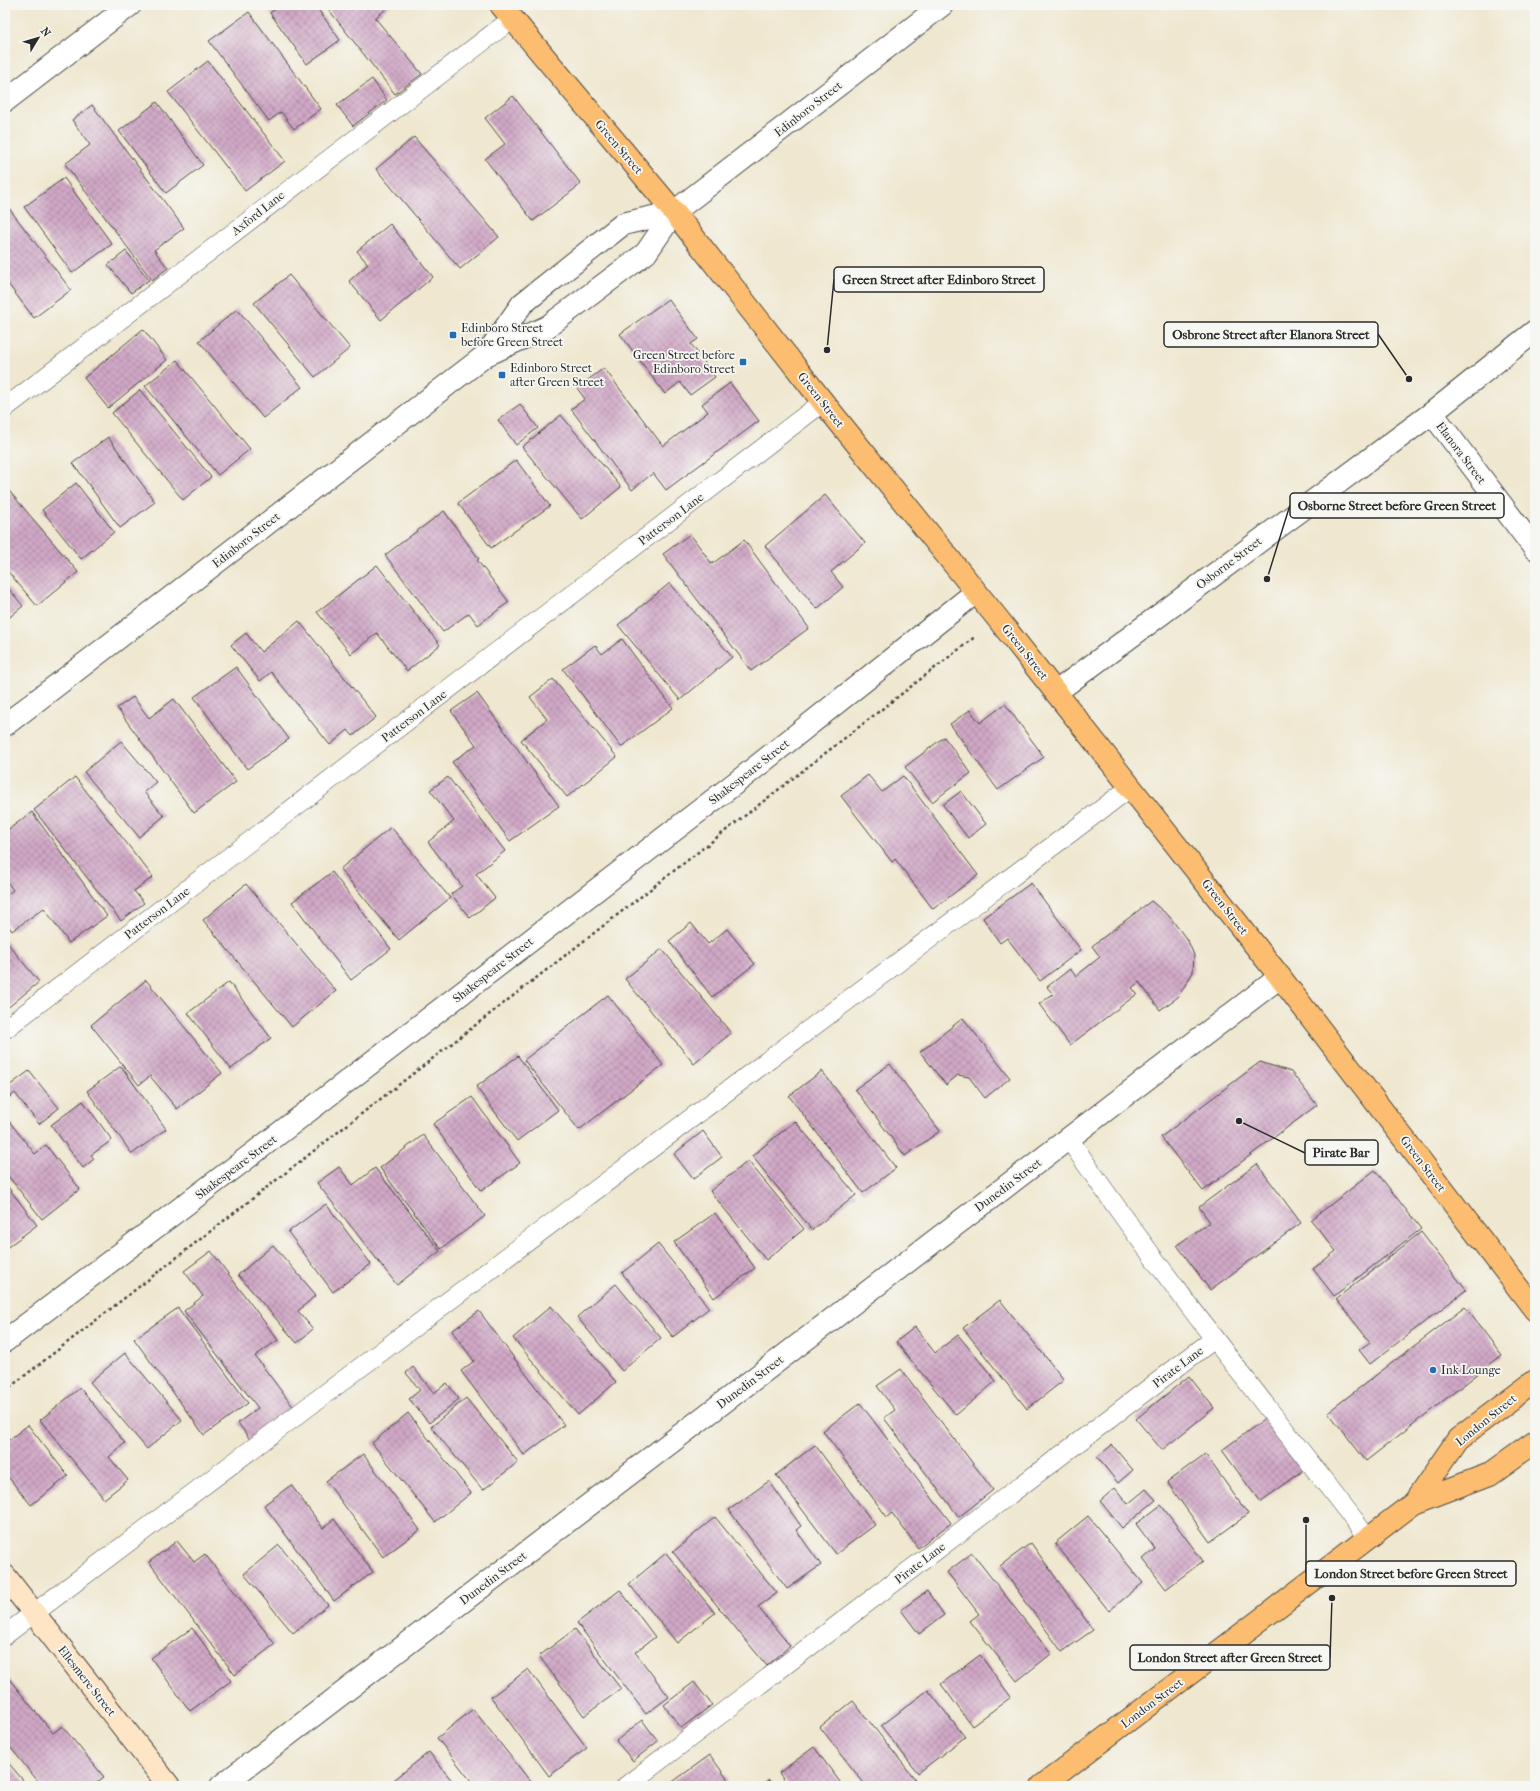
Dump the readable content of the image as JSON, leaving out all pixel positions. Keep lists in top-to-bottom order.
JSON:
{
  "streets": {
    "main road": ["Green Street", "London Street"],
    "street": [
      "Edinboro Street",
      "Elanora Street",
      "Osborne Street",
      "Shakespeare Street",
      "Dunedin Street",
      "Ellesmere Street"
    ],
    "lane": ["Axford Lane", "Patterson Lane", "Pirate Lane"]
  },
  "crossings": [
    ["Edinboro Street", "Green Street"],
    ["Green Street", "Axford Lane"],
    ["Green Street", "Patterson Lane"],
    ["Green Street", "Osborne Street"],
    ["Green Street", "Shakespeare Street"],
    ["Green Street", "Dunedin Street"],
    ["Elanora Street", "Osborne Street"]
  ],
  "places": {
    "transit": ["Edinboro Street before Green Street", "Green Street before Edinboro Street", "Edinboro Street after Green Street"],
    "other": [
      "Green Street after Edinboro Street",
      "Osbrone Street after Elanora Street",
      "Osborne Street before Green Street",
      "Pirate Bar",
      "Ink Lounge",
      "London Street before Green Street",
      "London Street after Green Street"
    ]
  },
  "north": "top right"
}
